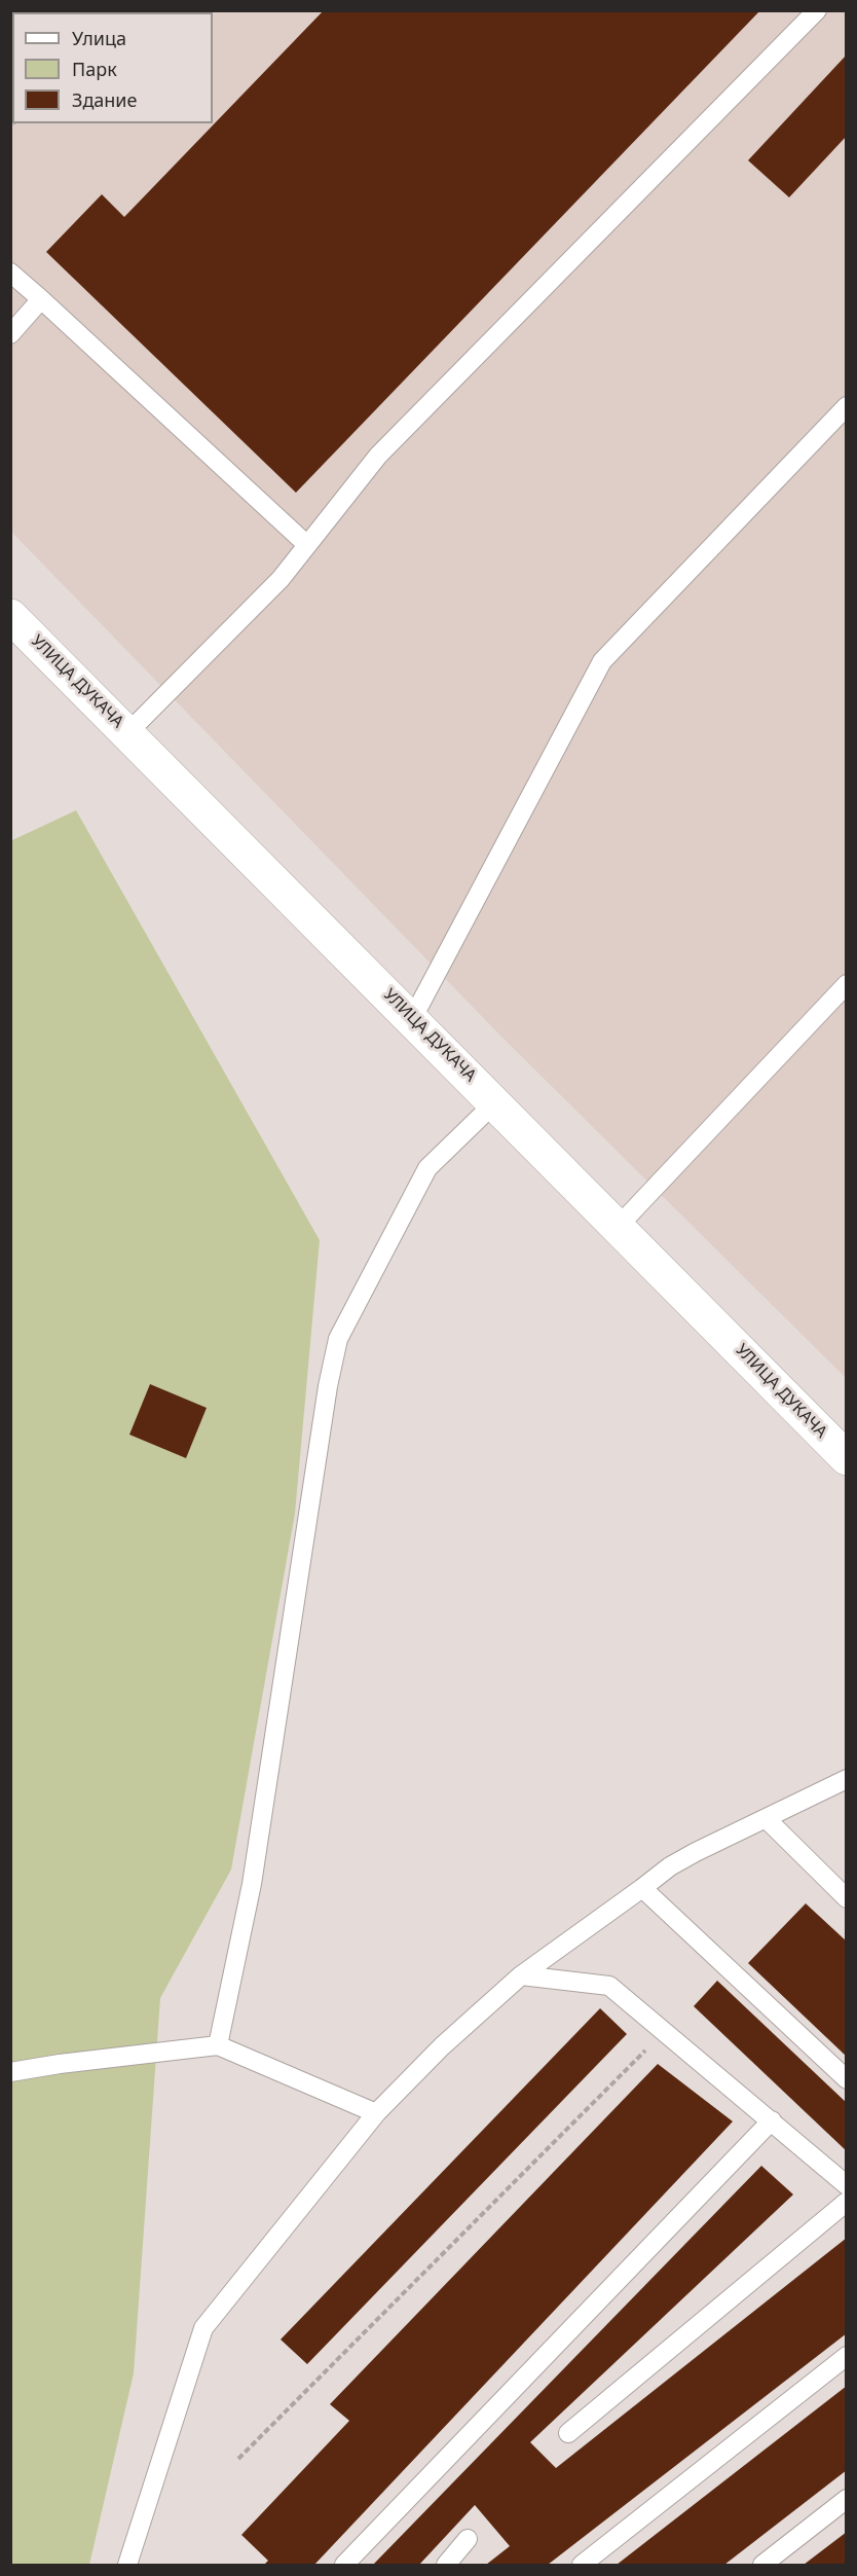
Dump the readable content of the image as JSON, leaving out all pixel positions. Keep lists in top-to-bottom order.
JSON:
{
  "streets": {
    "street": ["УЛИЦА ДУКАЧА"]
  },
  "legend": ["Улица", "Парк", "Здание"]
}
